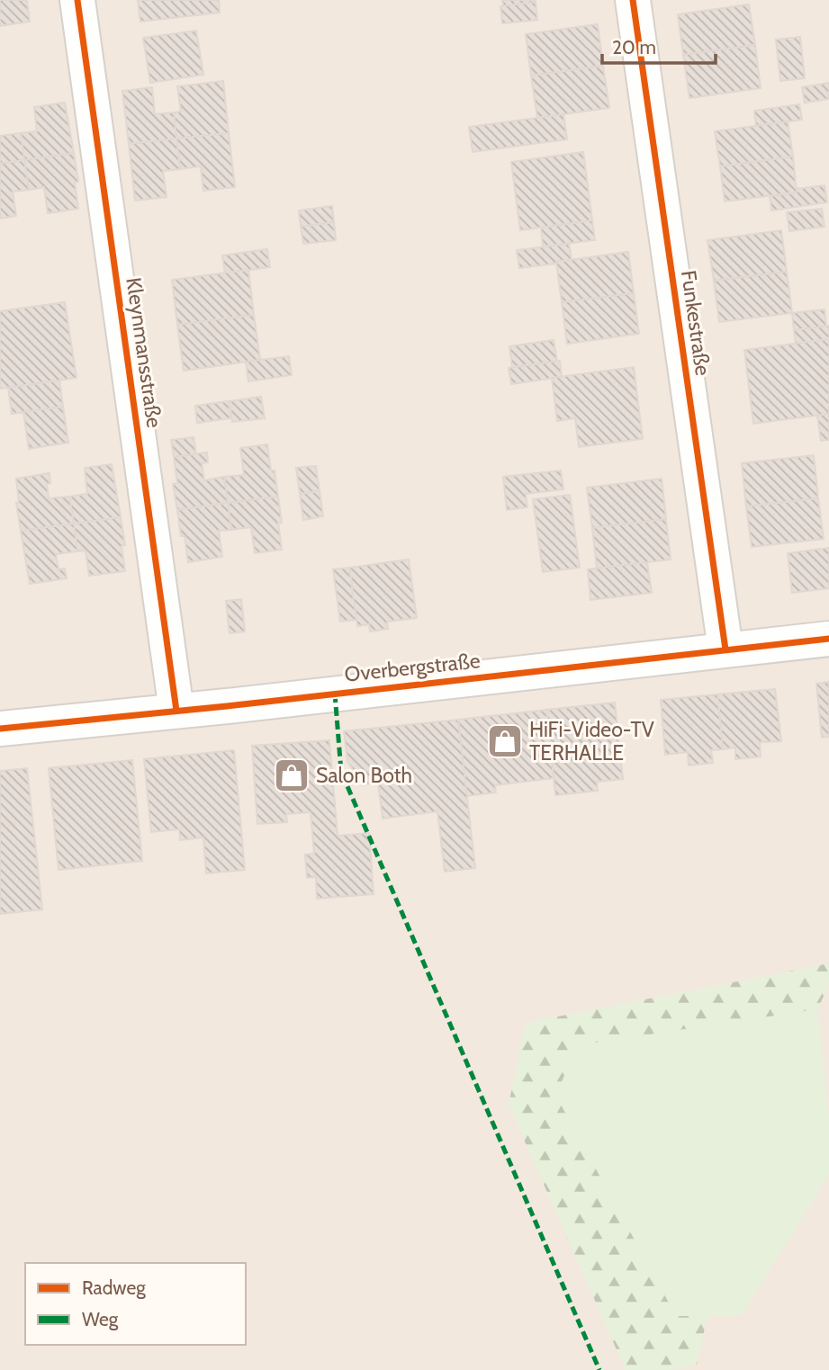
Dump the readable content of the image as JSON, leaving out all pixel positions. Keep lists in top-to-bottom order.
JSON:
{
  "streets": {
    "street": ["Funkestraße", "Kleynmansstraße", "Overbergstraße"]
  },
  "crossings": [
    ["Funkestraße", "Overbergstraße"],
    ["Kleynmansstraße", "Overbergstraße"]
  ],
  "places": {
    "shop": ["HiFi-Video-TV TERHALLE", "Salon Both"]
  },
  "legend": ["Radweg", "Weg"],
  "scale_bar": "20 m"
}
